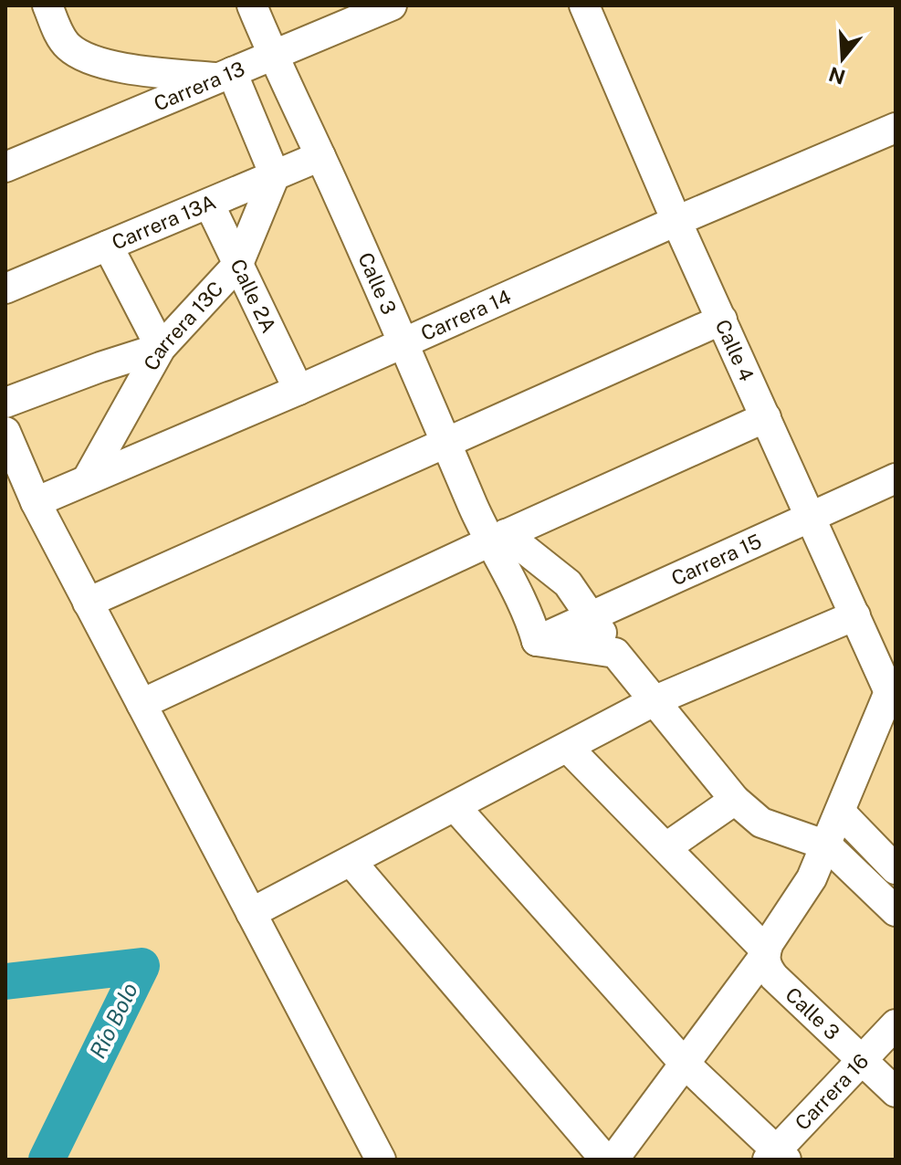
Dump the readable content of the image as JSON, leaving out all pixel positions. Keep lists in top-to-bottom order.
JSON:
{
  "streets": {
    "street": [
      "Carrera 13",
      "Carrera 13A",
      "Calle 3",
      "Calle 2A",
      "Carrera 14",
      "Carrera 13C",
      "Calle 4",
      "Carrera 15",
      "Carrera 16"
    ]
  },
  "crossings": [
    ["Carrera 13", "Calle 3"],
    ["Carrera 13A", "Calle 3"],
    ["Carrera 13A", "Calle 2A"],
    ["Carrera 13A", "Carrera 13C"],
    ["Calle 3", "Carrera 14"],
    ["Calle 3", "Carrera 15"],
    ["Calle 3", "Carrera 16"],
    ["Calle 2A", "Carrera 14"],
    ["Calle 2A", "Carrera 13C"],
    ["Carrera 14", "Carrera 13C"],
    ["Carrera 14", "Calle 4"],
    ["Calle 4", "Carrera 15"]
  ],
  "water": ["Río Bolo"],
  "north": "bottom"
}
